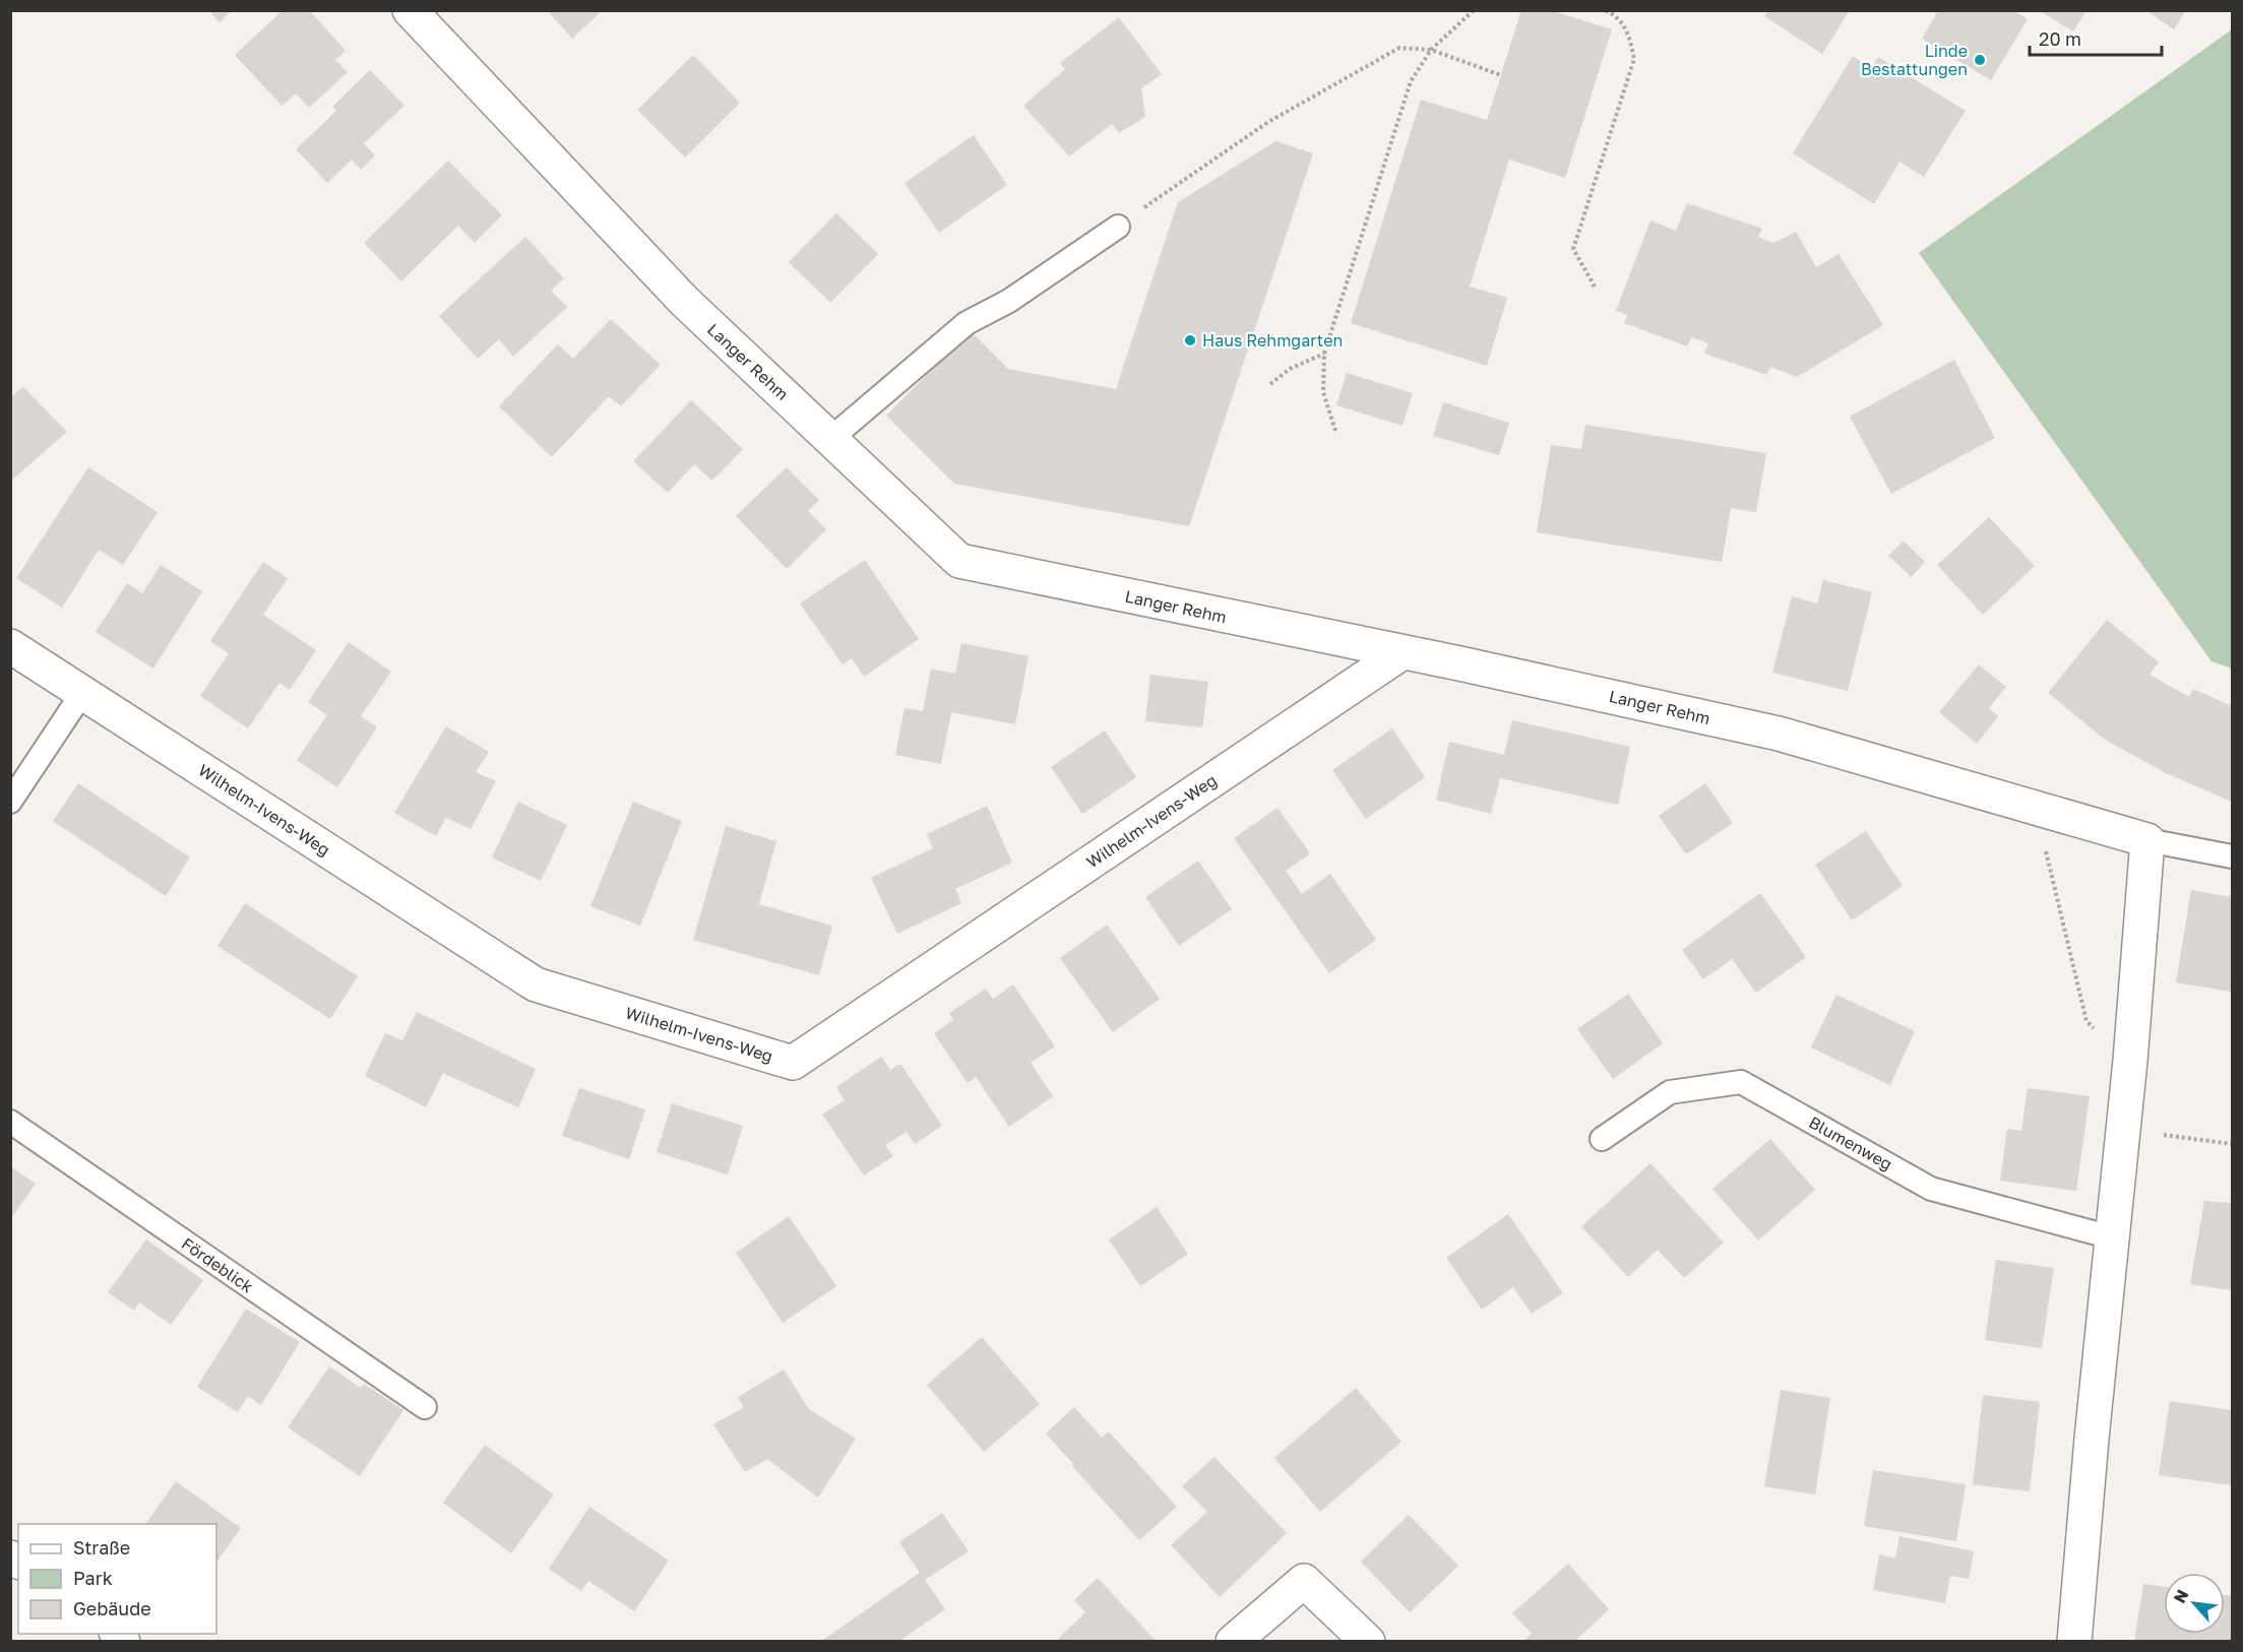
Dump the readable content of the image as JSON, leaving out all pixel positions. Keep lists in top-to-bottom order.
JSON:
{
  "streets": {
    "street": ["Langer Rehm", "Wilhelm-Ivens-Weg"],
    "lane": ["Blumenweg", "Fördeblick"]
  },
  "crossings": [
    ["Langer Rehm", "Wilhelm-Ivens-Weg"]
  ],
  "places": ["Linde Bestattungen", "Haus Rehmgarten"],
  "legend": ["Straße", "Park", "Gebäude"],
  "scale_bar": "20 m",
  "north": "top left"
}
